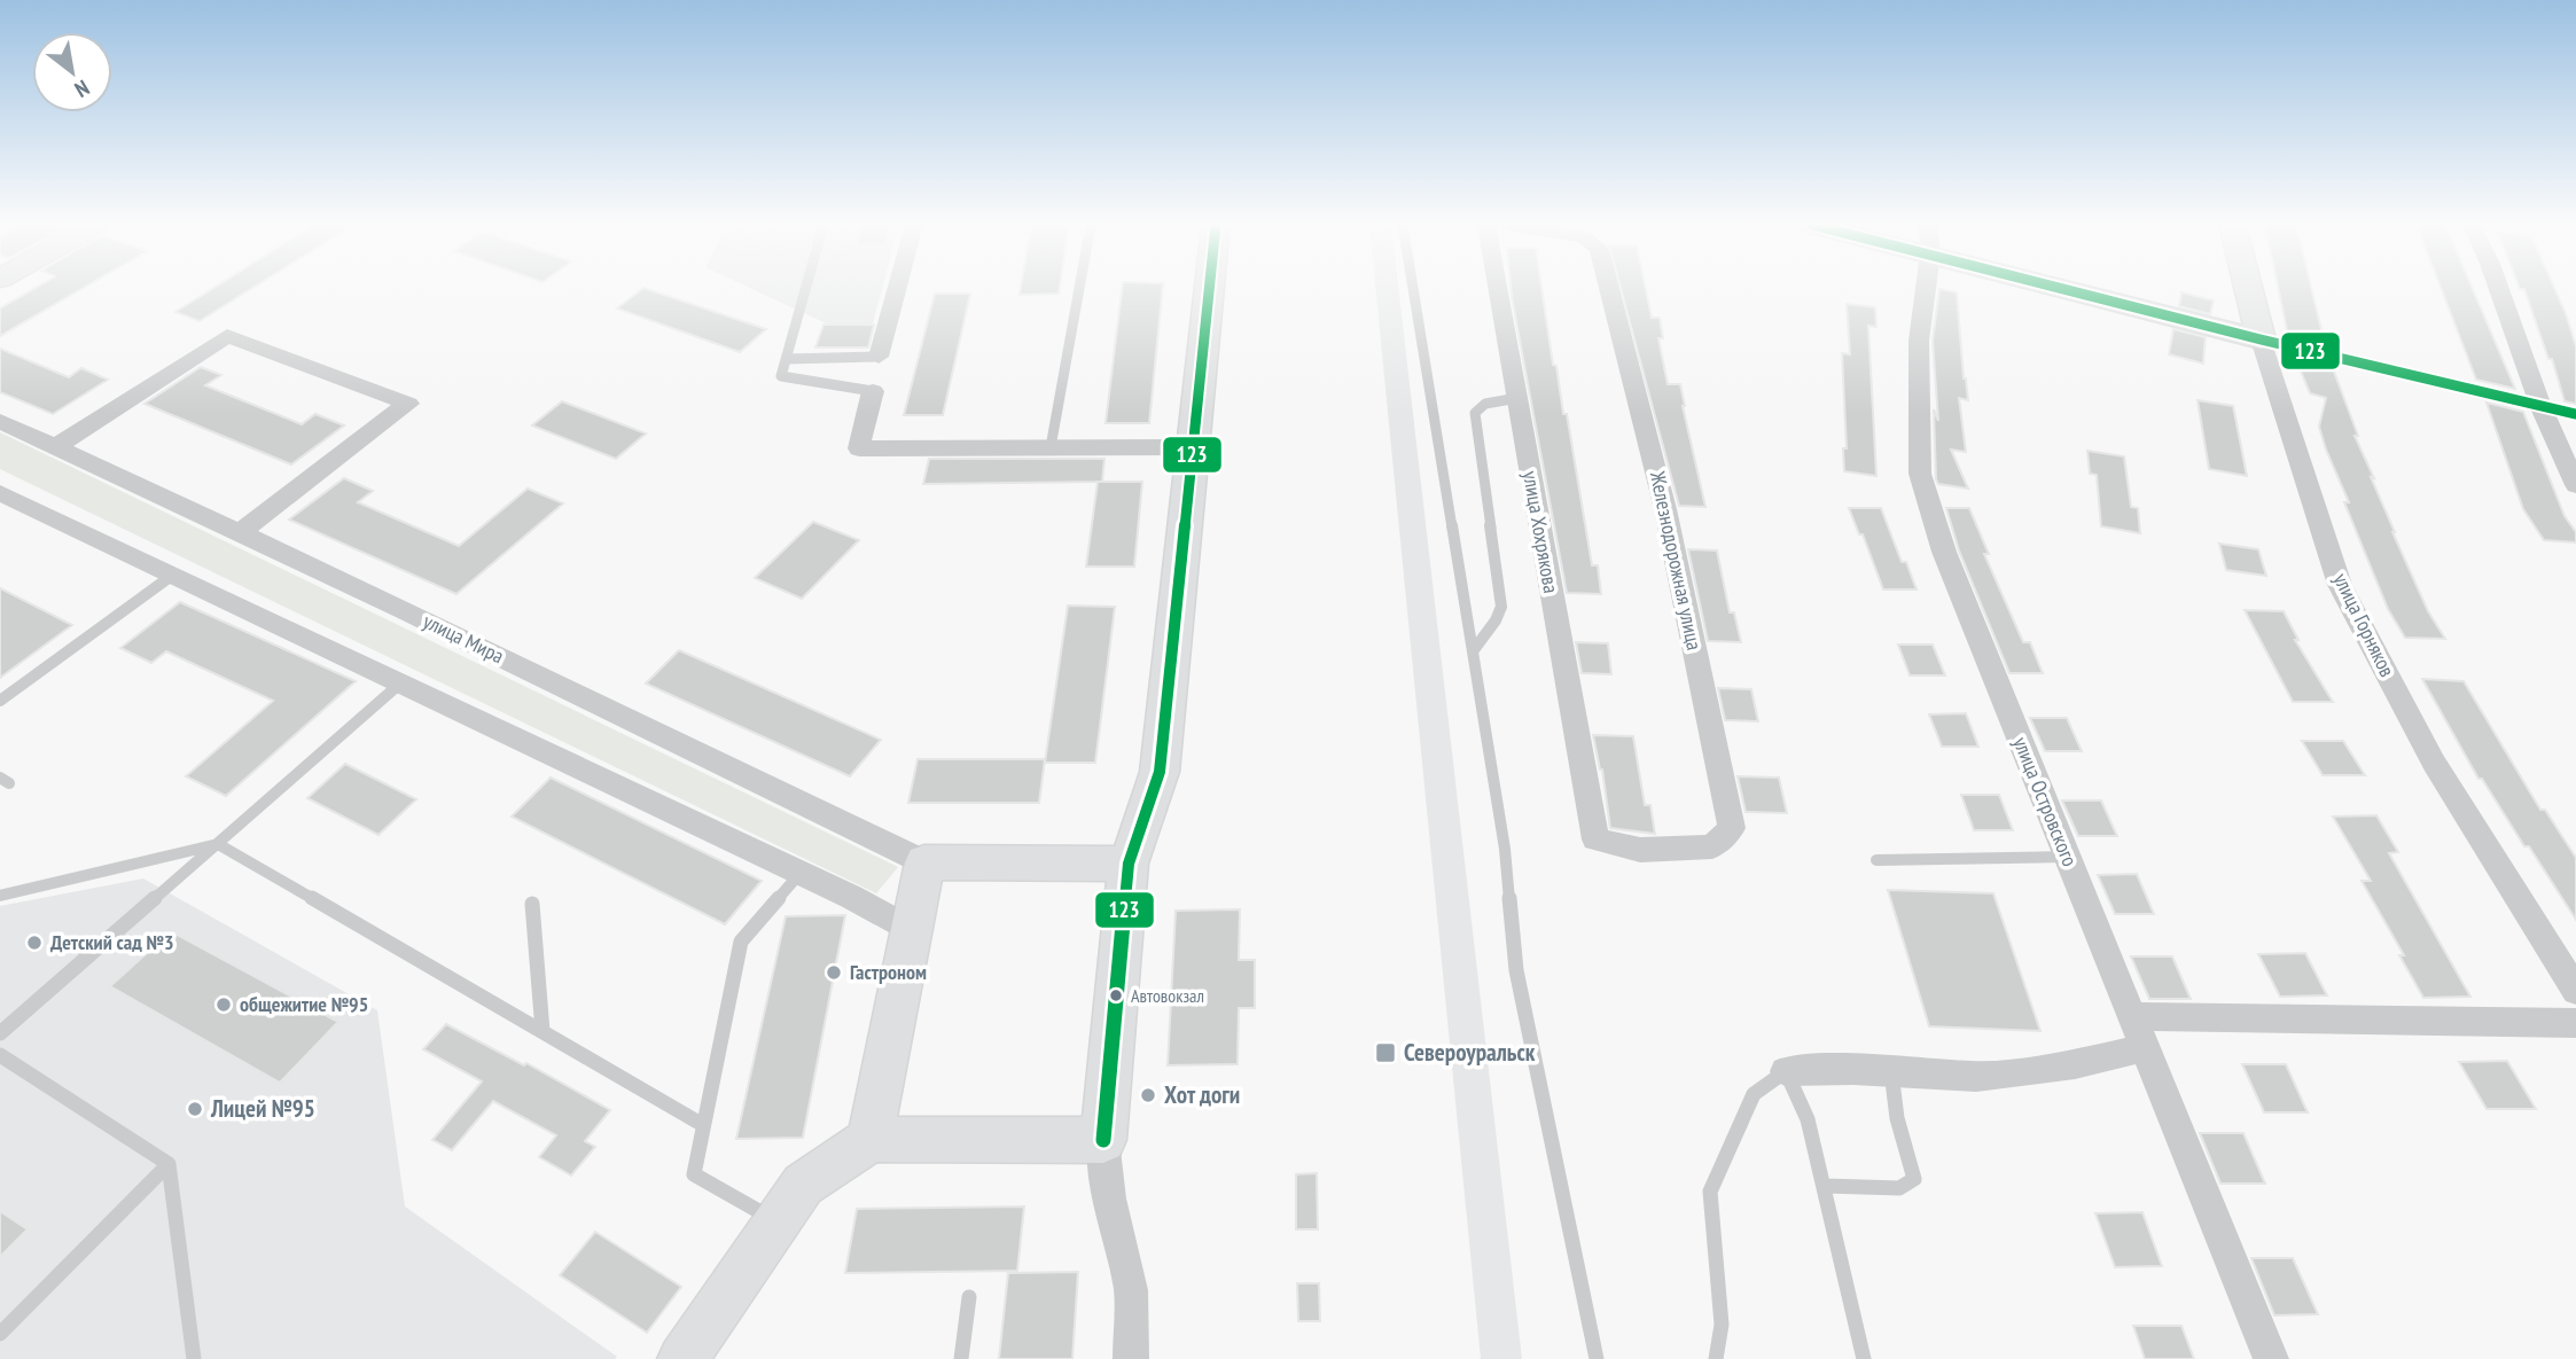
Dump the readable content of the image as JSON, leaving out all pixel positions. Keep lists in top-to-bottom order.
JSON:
{
  "streets": {
    "street": [
      "улица Хохрякова",
      "Железнодорожная улица",
      "улица Горняков",
      "улица Мира",
      "улица Островского"
    ]
  },
  "crossings": [
    ["улица Хохрякова", "Железнодорожная улица"]
  ],
  "places": {
    "other": [
      "Детский сад №3",
      "Гастроном",
      "Автовокзал",
      "общежитие №95",
      "Хот доги",
      "Лицей №95"
    ],
    "transit": ["Североуральск"]
  },
  "lines": ["transit line 123"],
  "north": "bottom right"
}
